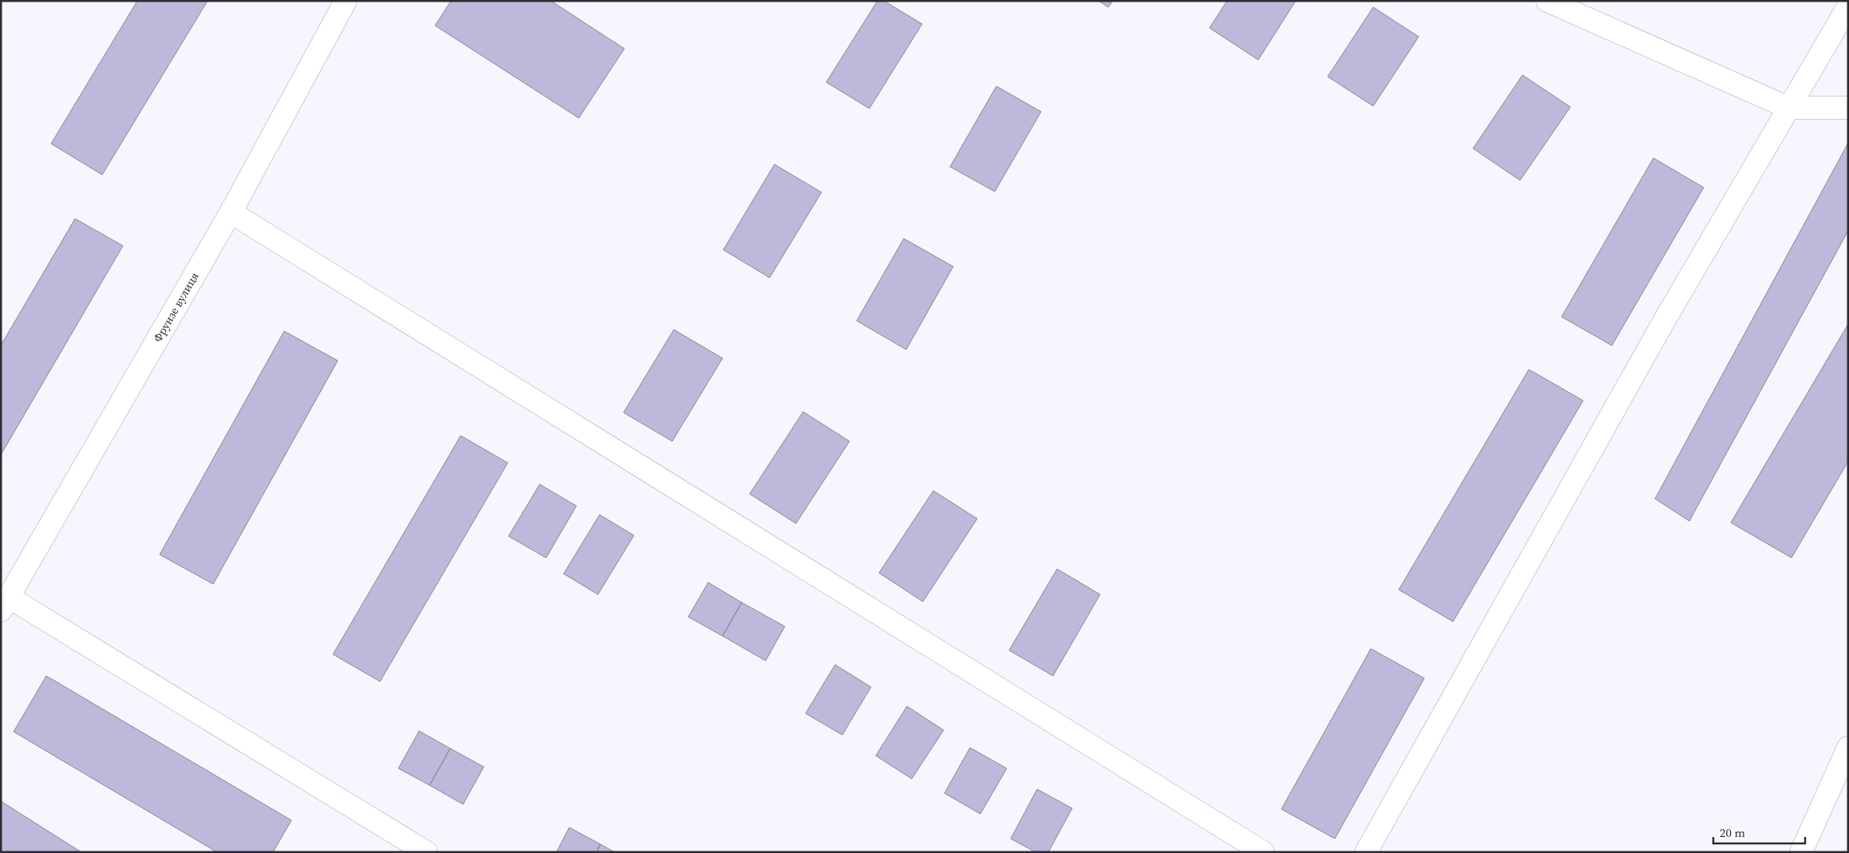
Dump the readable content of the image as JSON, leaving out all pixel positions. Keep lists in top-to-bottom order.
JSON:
{
  "streets": {
    "street": ["Фрунзе вулиця"]
  },
  "scale_bar": "20 m"
}
